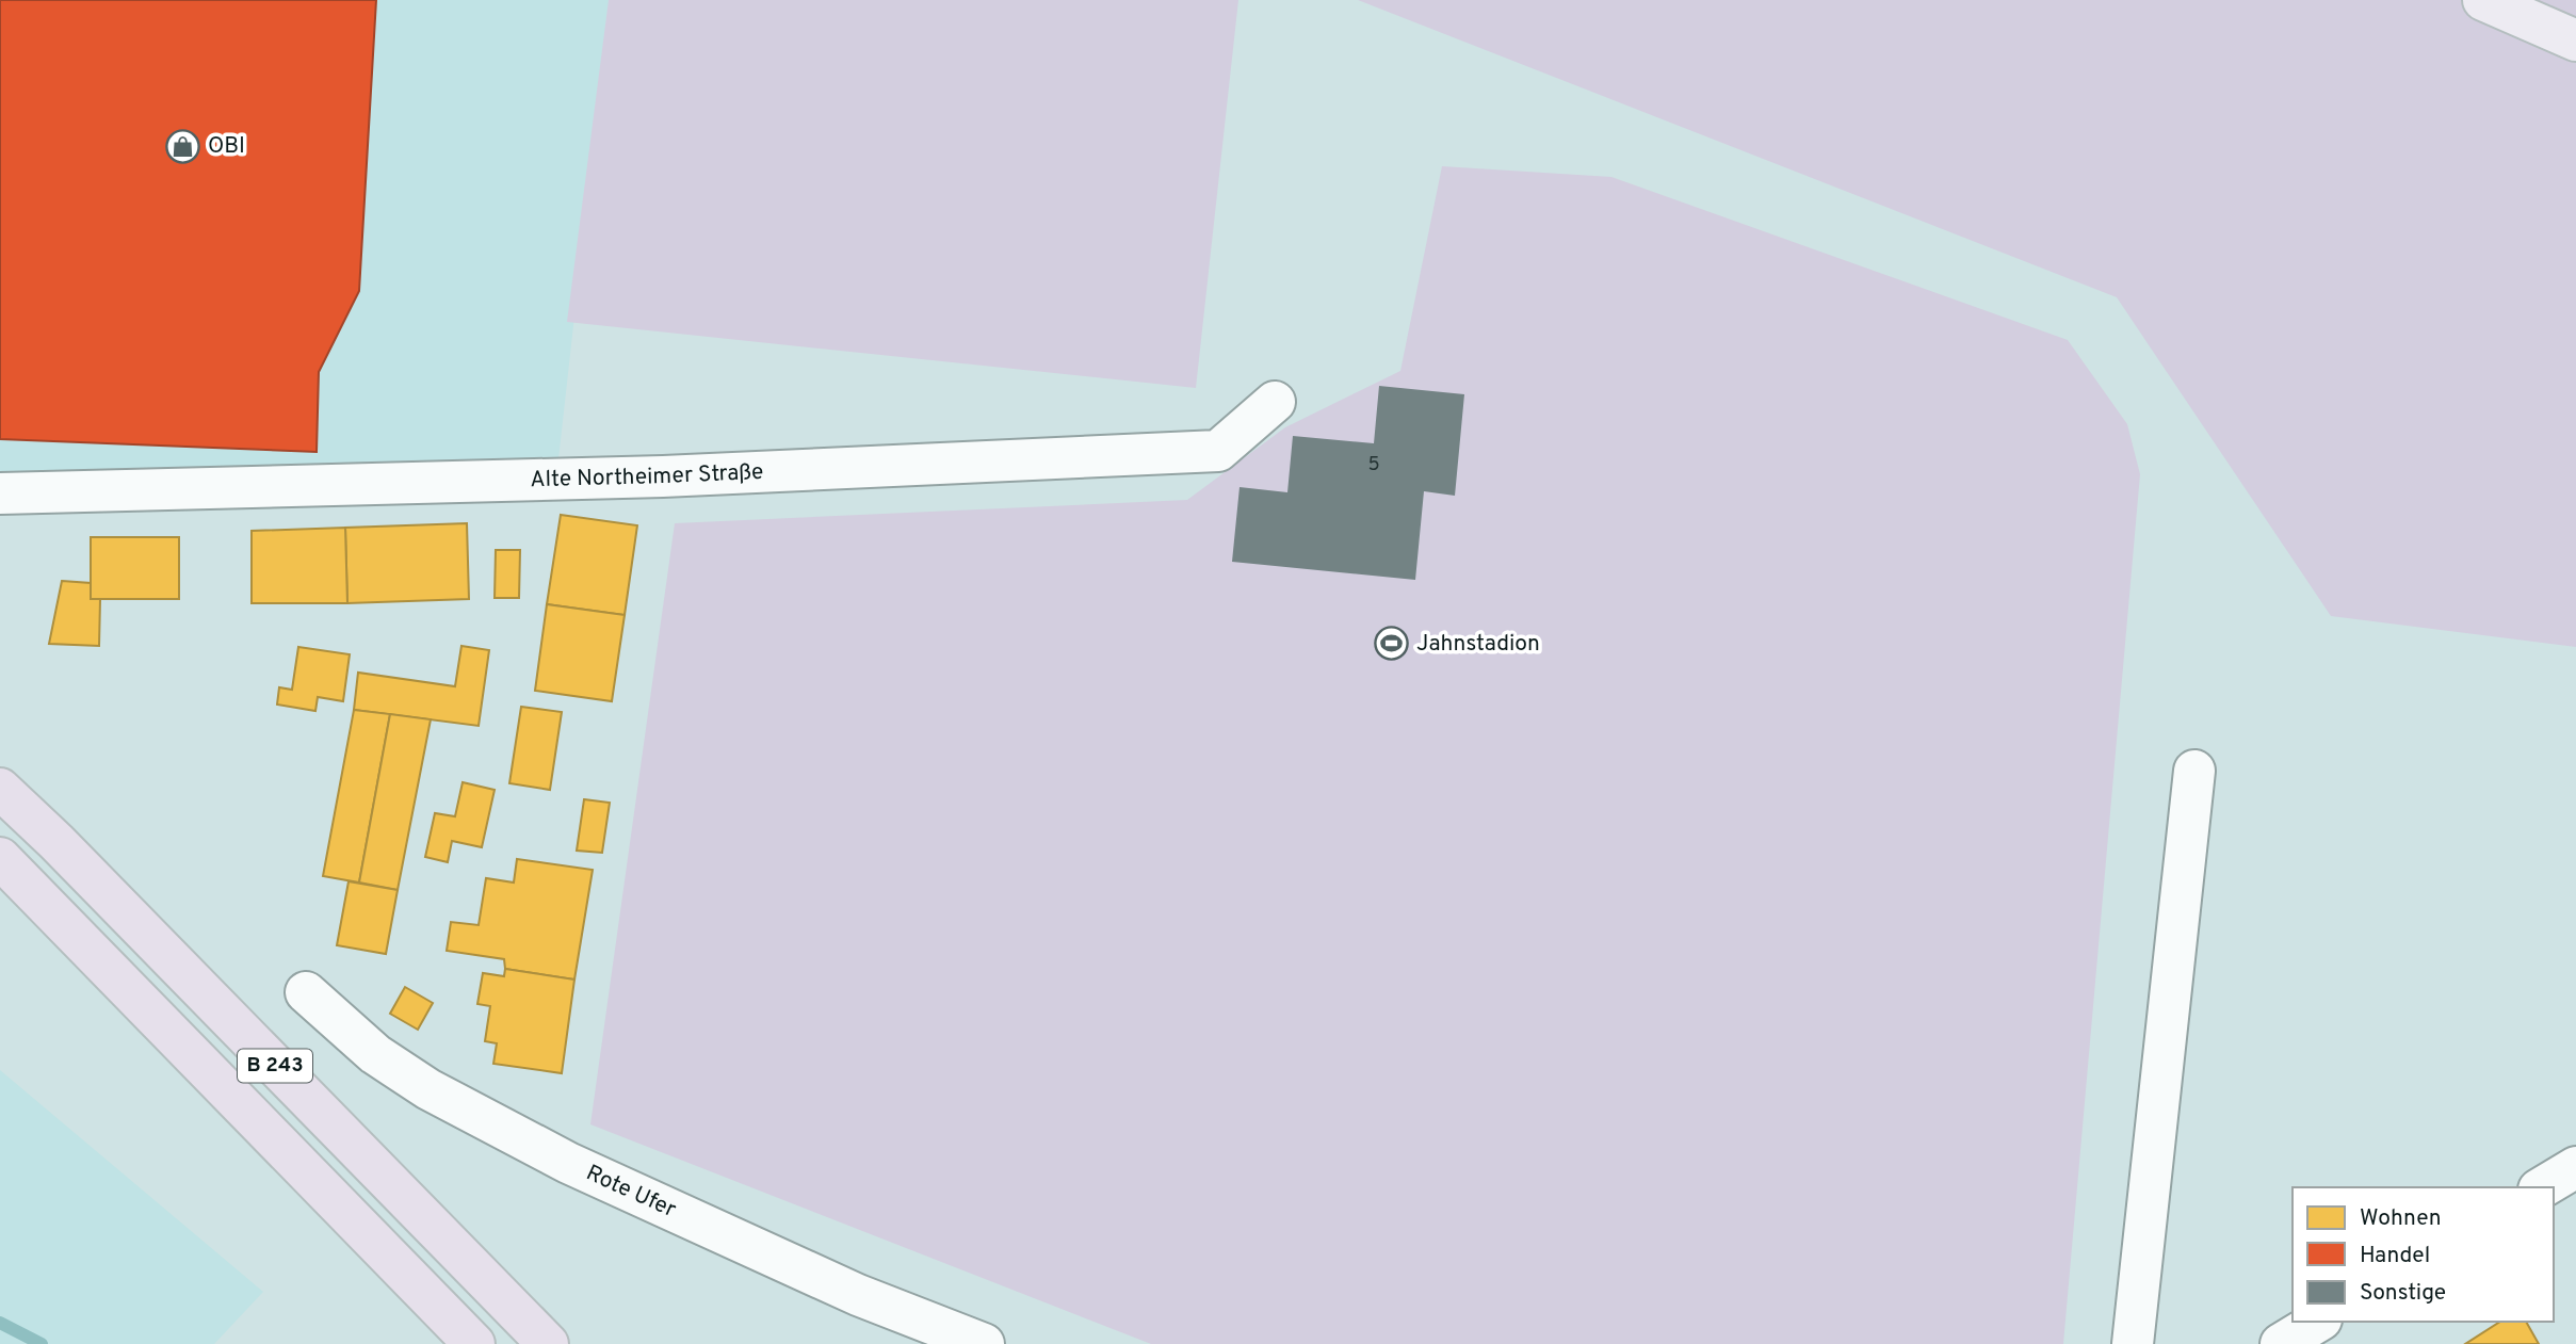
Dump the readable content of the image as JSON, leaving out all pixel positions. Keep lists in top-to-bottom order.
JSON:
{
  "streets": {
    "highway": ["B 243"],
    "street": ["Alte Northeimer Straße", "Rote Ufer"]
  },
  "places": {
    "shop": ["OBI"],
    "sports": ["Jahnstadion"]
  },
  "house_numbers": ["5"],
  "legend": ["Wohnen", "Handel", "Sonstige"]
}
